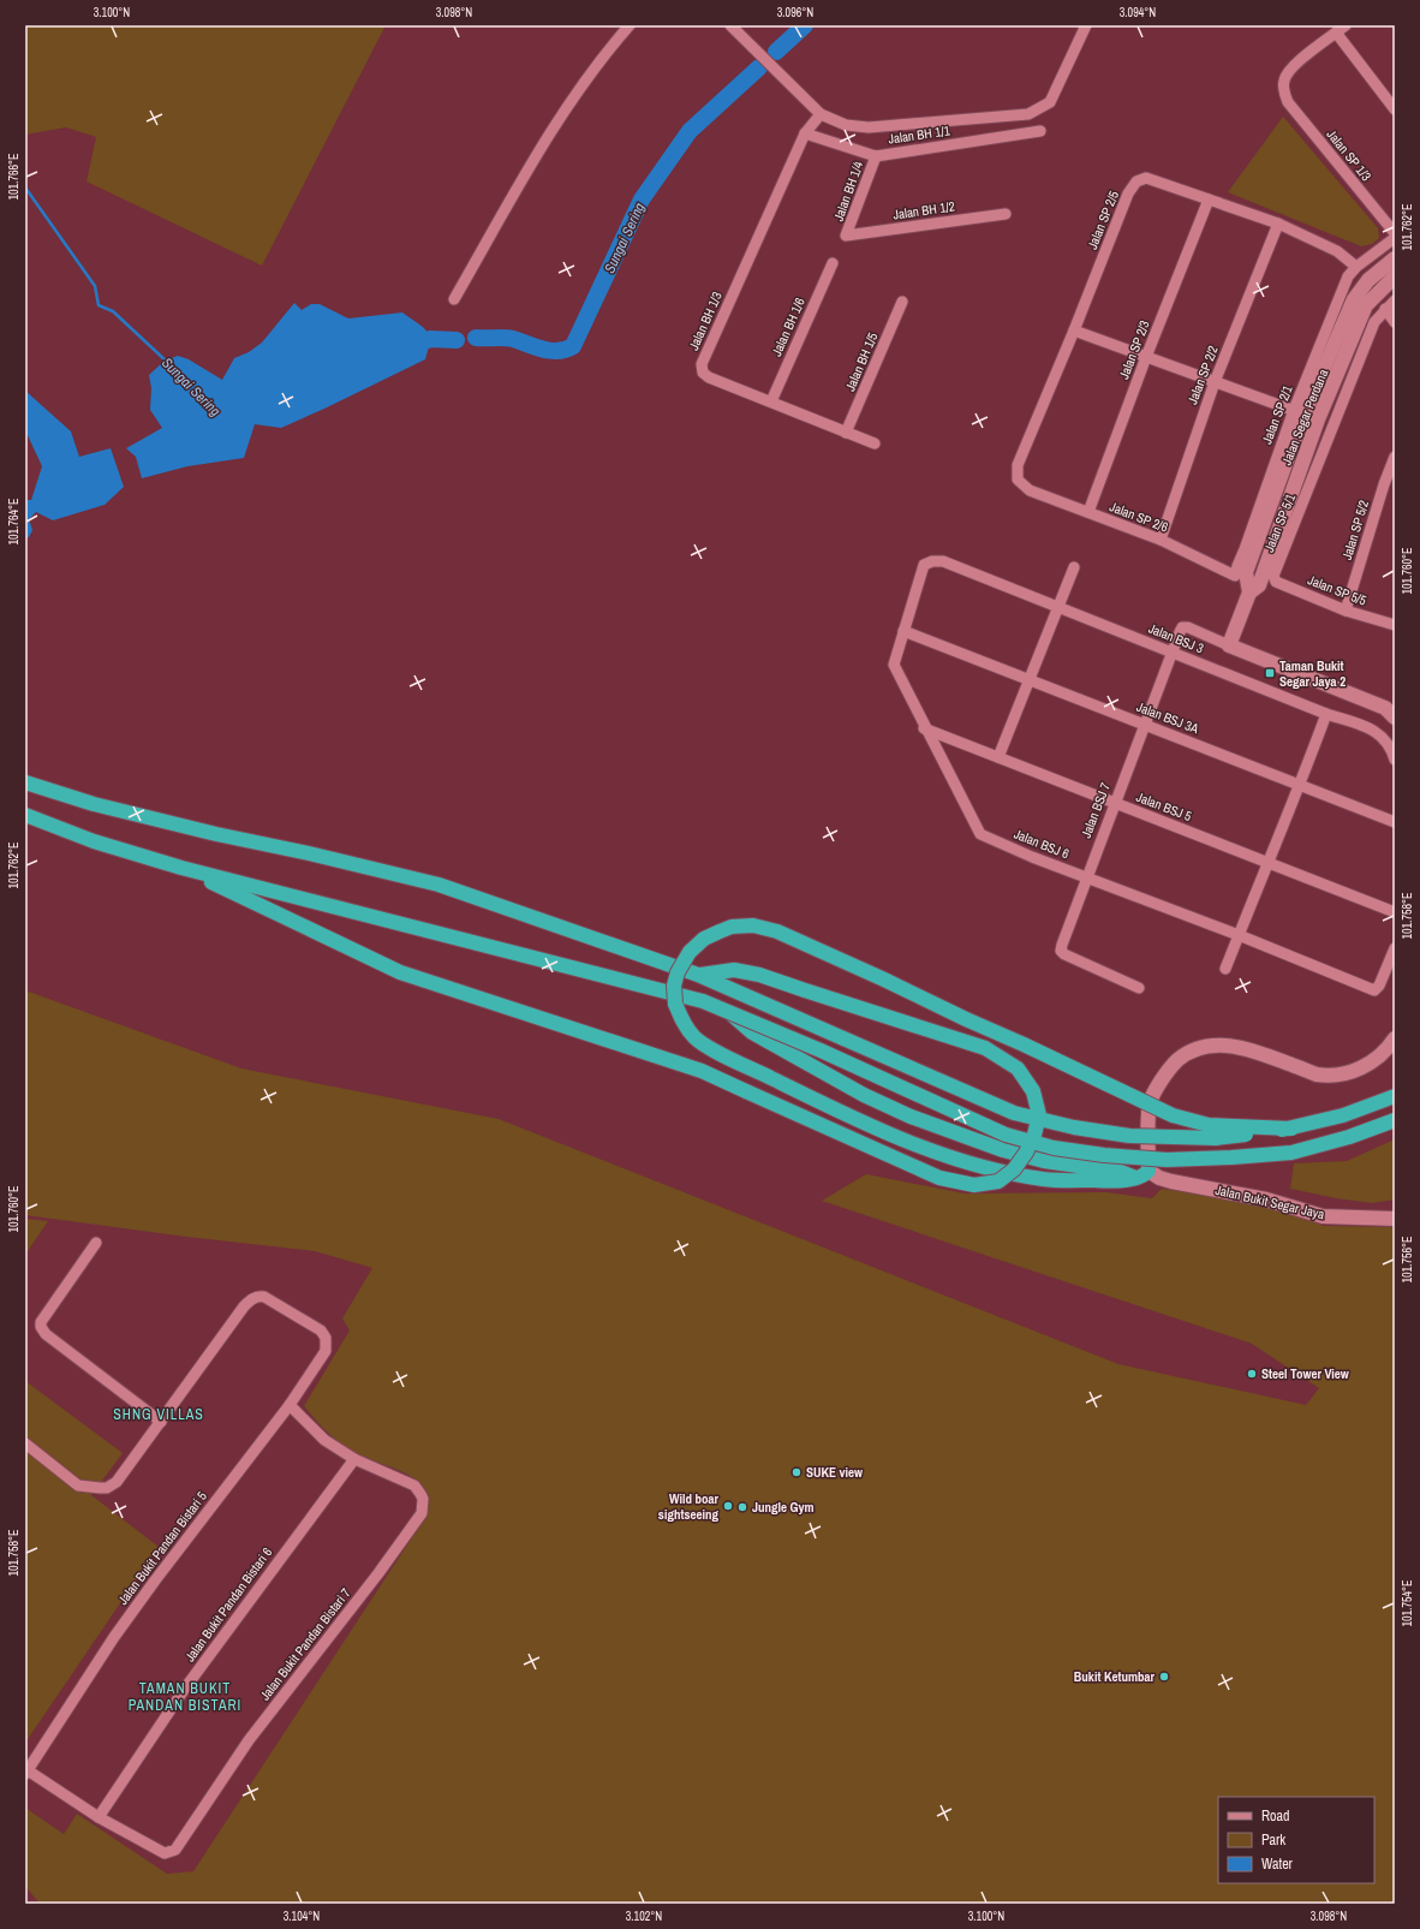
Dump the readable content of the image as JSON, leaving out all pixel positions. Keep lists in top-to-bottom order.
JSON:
{
  "streets": {
    "street": [
      "Jalan BH 1/1",
      "Jalan SP 1/3",
      "Jalan BH 1/4",
      "Jalan BH 1/2",
      "Jalan SP 2/5",
      "Jalan BH 1/3",
      "Jalan BH 1/6",
      "Jalan SP 2/3",
      "Jalan BH 1/5",
      "Jalan SP 2/2",
      "Jalan SP 2/1",
      "Jalan Segar Perdana",
      "Jalan SP 2/6",
      "Jalan SP 5/1",
      "Jalan SP 5/2",
      "Jalan SP 5/5",
      "Jalan BSJ 3",
      "Jalan BSJ 3A",
      "Jalan BSJ 5",
      "Jalan BSJ 7",
      "Jalan BSJ 6",
      "Jalan Bukit Segar Jaya",
      "Jalan Bukit Pandan Bistari 5",
      "Jalan Bukit Pandan Bistari 6",
      "Jalan Bukit Pandan Bistari 7"
    ]
  },
  "crossings": [
    ["Jalan BH 1/1", "Jalan BH 1/4"],
    ["Jalan BH 1/1", "Jalan BH 1/3"],
    ["Jalan BH 1/4", "Jalan BH 1/2"],
    ["Jalan SP 2/5", "Jalan SP 2/3"],
    ["Jalan SP 2/5", "Jalan SP 2/2"],
    ["Jalan SP 2/5", "Jalan SP 2/1"],
    ["Jalan SP 2/5", "Jalan SP 2/6"],
    ["Jalan BH 1/3", "Jalan BH 1/6"],
    ["Jalan BH 1/3", "Jalan BH 1/5"],
    ["Jalan SP 2/3", "Jalan SP 2/6"],
    ["Jalan SP 2/2", "Jalan SP 2/6"],
    ["Jalan SP 2/1", "Jalan Segar Perdana"],
    ["Jalan SP 2/1", "Jalan SP 2/6"],
    ["Jalan Segar Perdana", "Jalan BSJ 7"],
    ["Jalan SP 5/1", "Jalan SP 5/5"],
    ["Jalan SP 5/2", "Jalan SP 5/5"],
    ["Jalan BSJ 3", "Jalan BSJ 7"],
    ["Jalan BSJ 3", "Jalan BSJ 6"],
    ["Jalan BSJ 3A", "Jalan BSJ 7"],
    ["Jalan BSJ 3A", "Jalan BSJ 6"],
    ["Jalan BSJ 5", "Jalan BSJ 7"],
    ["Jalan BSJ 5", "Jalan BSJ 6"],
    ["Jalan BSJ 7", "Jalan BSJ 6"],
    ["Jalan Bukit Pandan Bistari 5", "Jalan Bukit Pandan Bistari 7"],
    ["Jalan Bukit Pandan Bistari 6", "Jalan Bukit Pandan Bistari 7"]
  ],
  "districts": ["SHNG VILLAS", "TAMAN BUKIT PANDAN BISTARI"],
  "water": ["Sungai Sering"],
  "places": {
    "transit": ["Taman Bukit Segar Jaya 2"],
    "other": [
      "Steel Tower View",
      "SUKE view",
      "Wild boar sightseeing",
      "Jungle Gym",
      "Bukit Ketumbar"
    ]
  },
  "legend": ["Road", "Park", "Water"],
  "coordinates": [
    "3.100°N",
    "3.098°N",
    "3.096°N",
    "3.094°N",
    "101.766°E",
    "101.762°E",
    "101.764°E",
    "101.760°E",
    "101.758°E",
    "101.756°E",
    "101.754°E",
    "3.104°N",
    "3.102°N"
  ]
}
